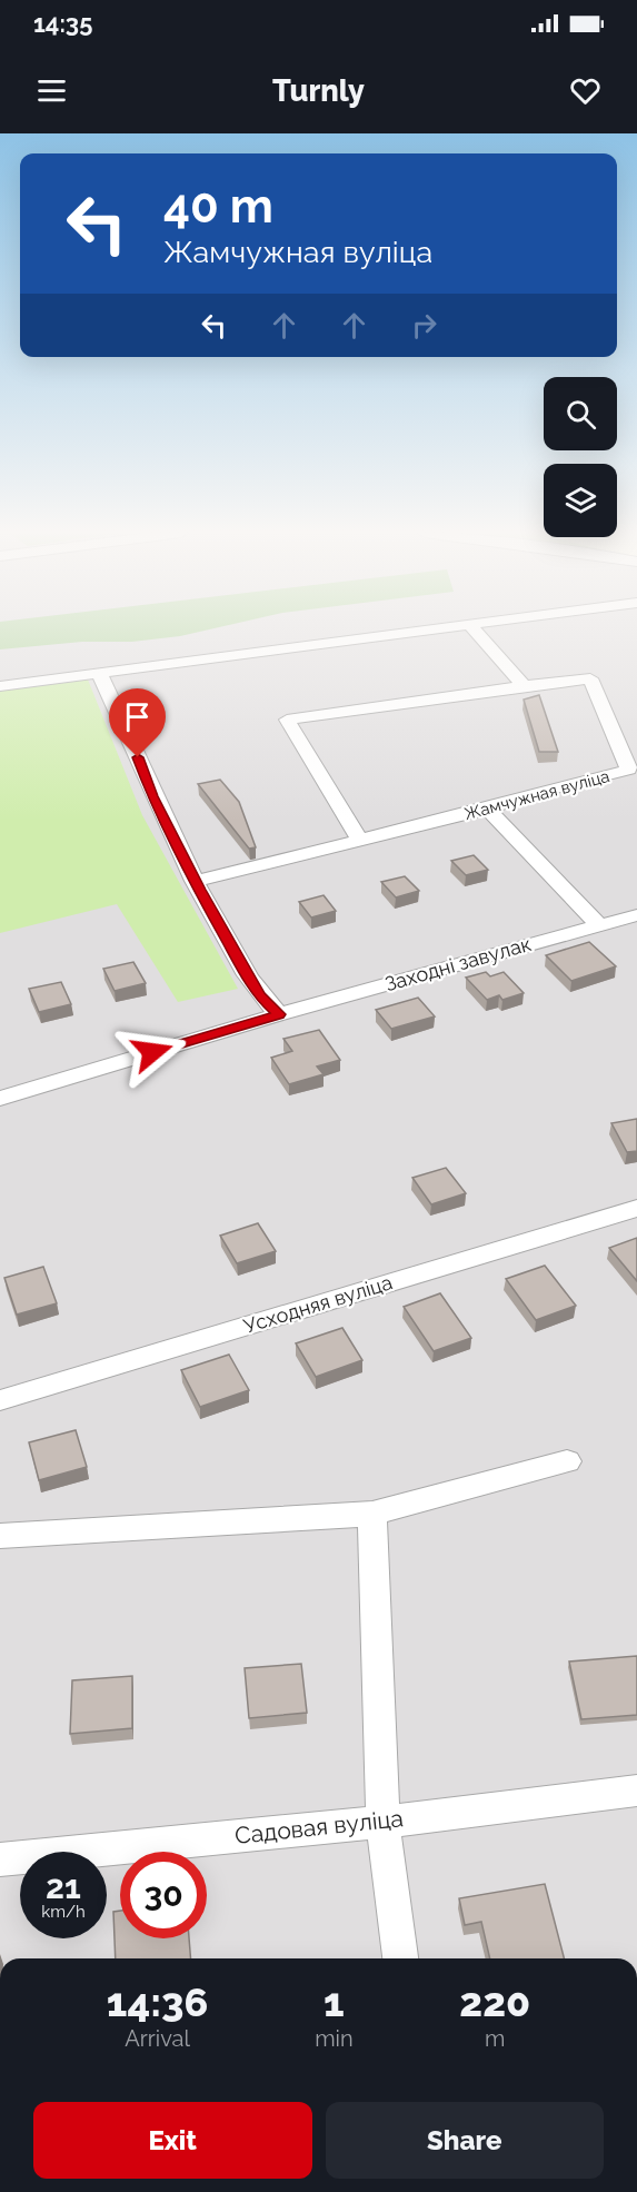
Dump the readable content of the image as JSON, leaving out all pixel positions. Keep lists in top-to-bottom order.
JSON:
{
  "streets": {
    "street": [
      "Жамчужная вуліца",
      "Заходні завулак",
      "Усходняя вуліца",
      "Садовая вуліца"
    ]
  },
  "page": {
    "status": "14:35",
    "header": "Turnly",
    "turn": ["40 m", "Жамчужная вуліца"],
    "speed": "21 km/h",
    "limit": "30",
    "eta": [
      "14:36",
      "Arrival",
      "1",
      "min",
      "220",
      "m"
    ],
    "buttons": ["Exit", "Share"]
  }
}
